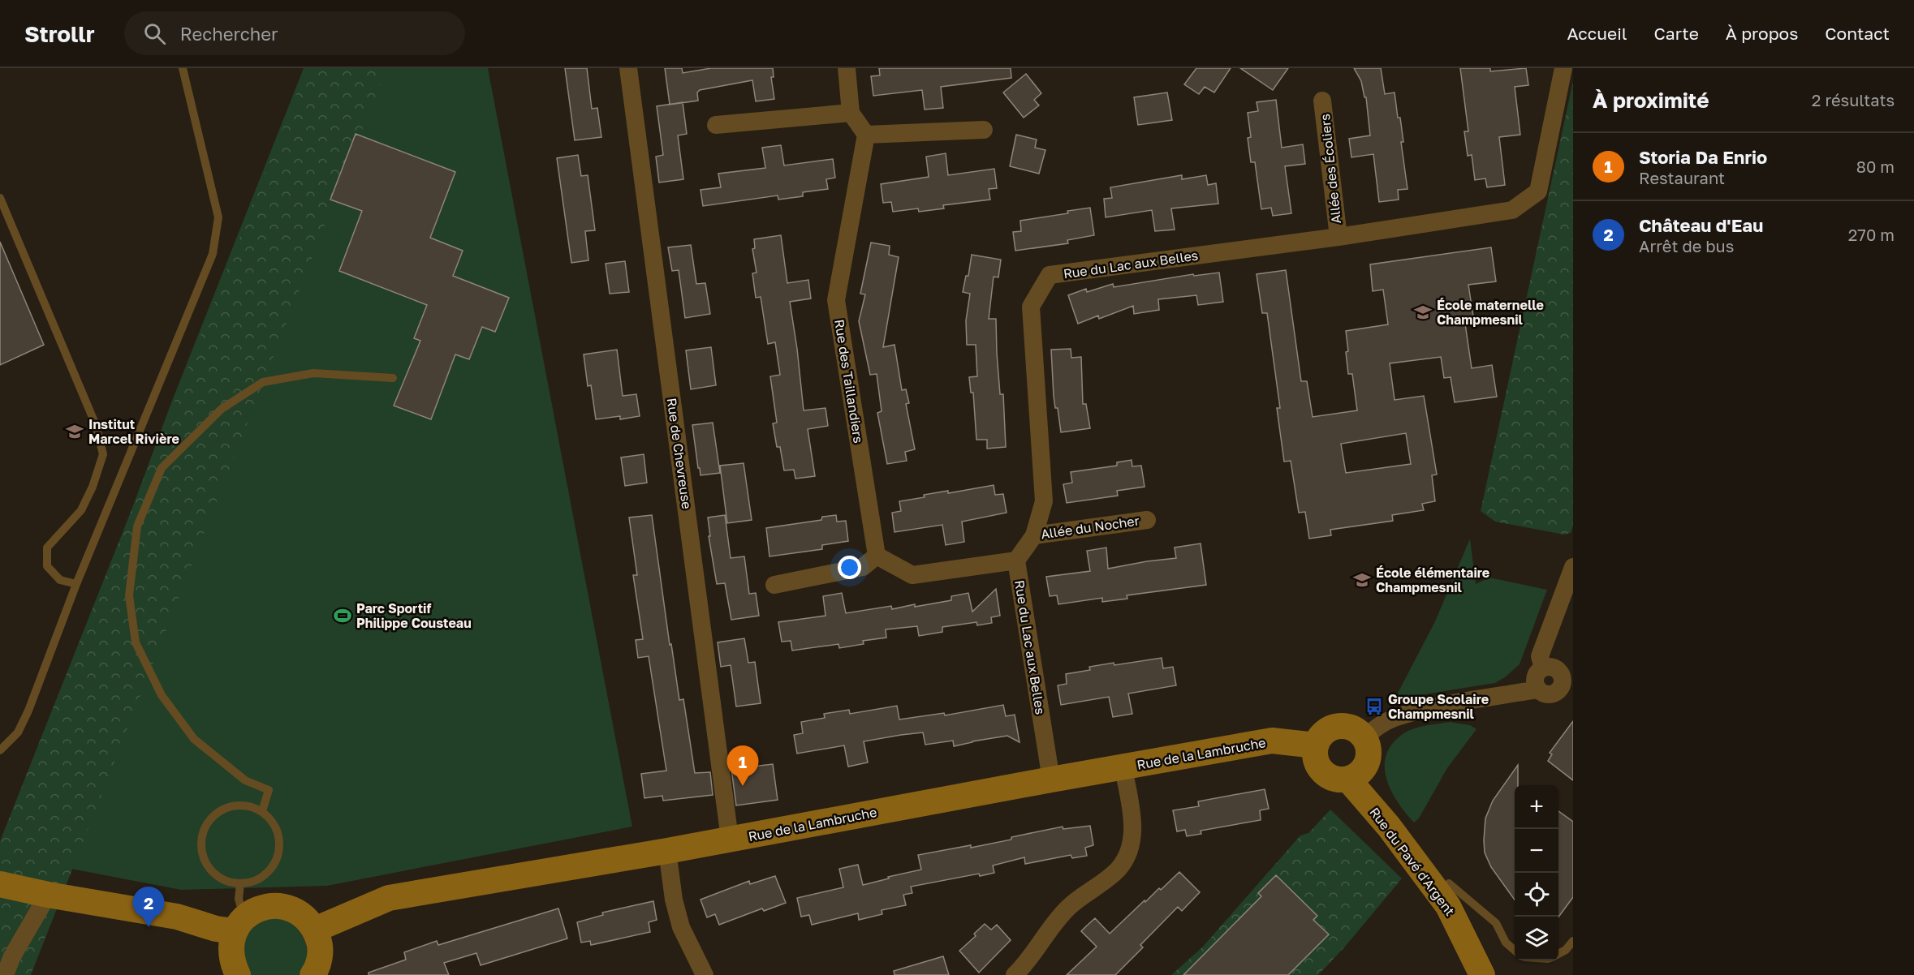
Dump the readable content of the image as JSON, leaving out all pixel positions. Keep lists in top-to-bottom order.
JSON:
{
  "streets": {
    "street": [
      "Allée des Écoliers",
      "Rue du Lac aux Belles",
      "Rue des Taillandiers",
      "Rue de Chevreuse",
      "Allée du Nocher",
      "Rue de la Lambruche",
      "Rue du Pavé d'Argent"
    ]
  },
  "crossings": [
    ["Allée des Écoliers", "Rue du Lac aux Belles"],
    ["Rue du Lac aux Belles", "Allée du Nocher"],
    ["Rue du Lac aux Belles", "Rue de la Lambruche"],
    ["Rue de Chevreuse", "Rue de la Lambruche"],
    ["Rue de la Lambruche", "Rue du Pavé d'Argent"]
  ],
  "places": {
    "school or university": ["École maternelle Champmesnil", "Institut Marcel Rivière", "École élémentaire Champmesnil"],
    "sports": ["Parc Sportif Philippe Cousteau"],
    "bus stop": ["Groupe Scolaire Champmesnil"]
  },
  "page": {
    "header": "Strollr",
    "search": "Rechercher",
    "nav": [
      "Accueil",
      "Carte",
      "À propos",
      "Contact"
    ],
    "heading": ["À proximité", "2 résultats"],
    "list": [
      {
        "mark": "1",
        "name": "Storia Da Enrio",
        "note": "Restaurant",
        "value": "80 m"
      },
      {
        "mark": "2",
        "name": "Château d'Eau",
        "note": "Arrêt de bus",
        "value": "270 m"
      }
    ],
    "pins": ["1", "2"],
    "map_buttons": ["+", "−"]
  }
}
